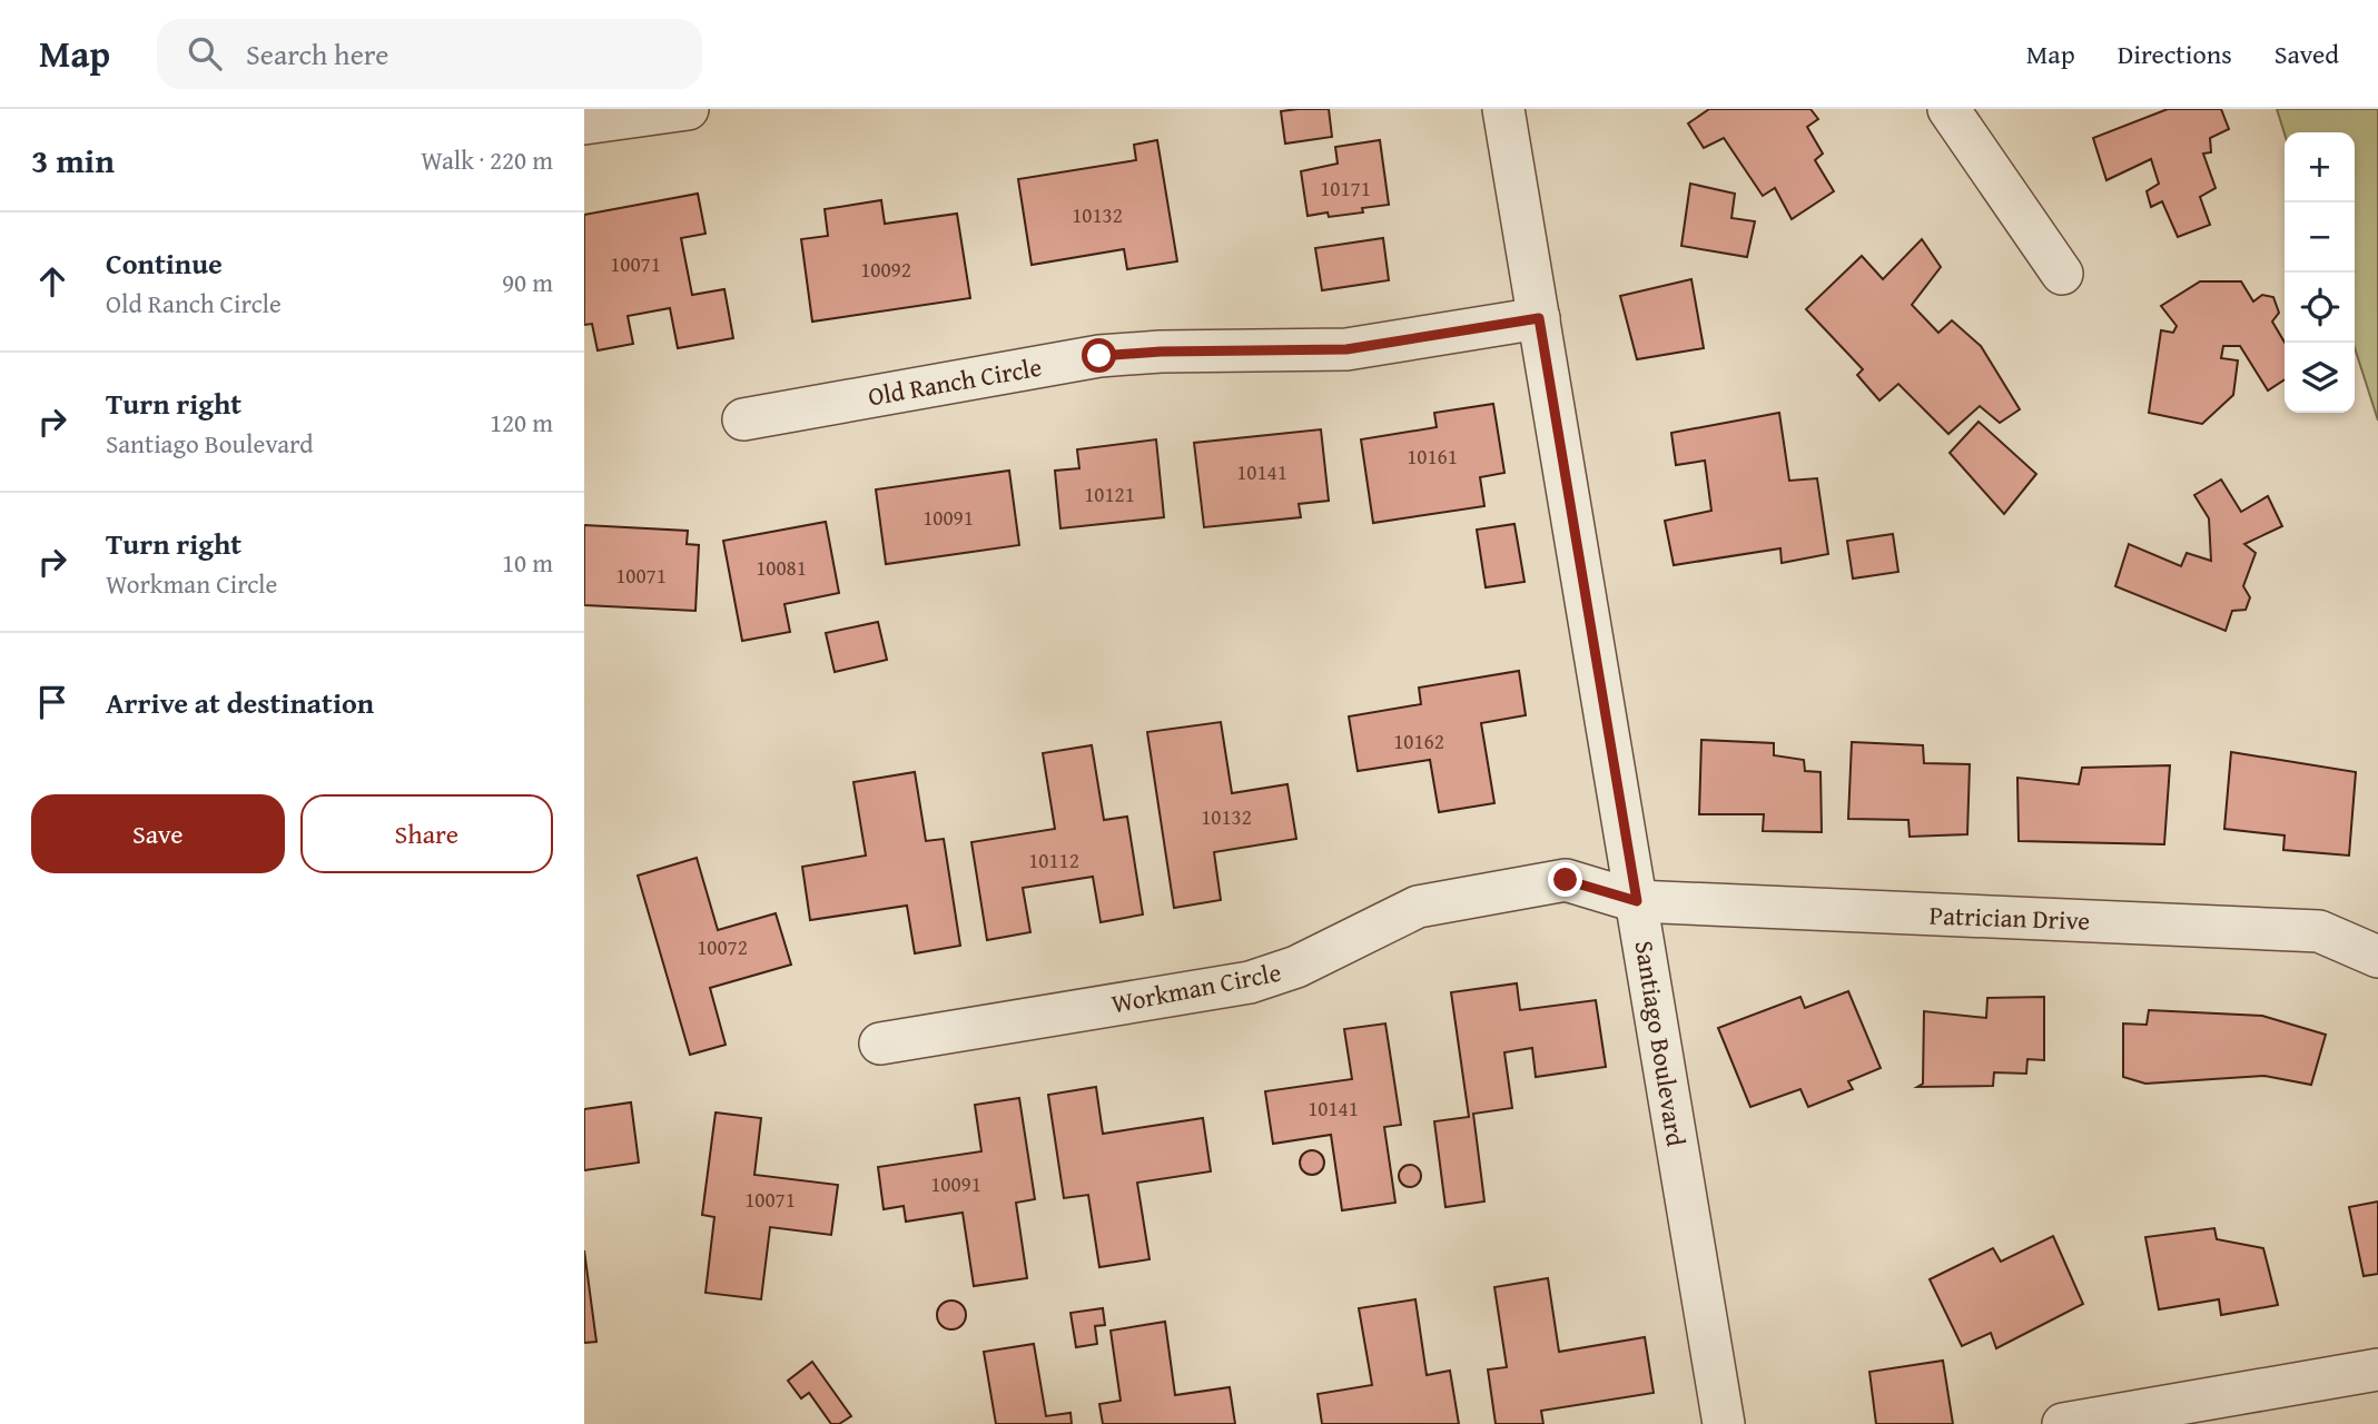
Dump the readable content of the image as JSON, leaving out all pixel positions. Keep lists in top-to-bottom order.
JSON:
{
  "streets": {
    "street": [
      "Old Ranch Circle",
      "Patrician Drive",
      "Workman Circle",
      "Santiago Boulevard"
    ]
  },
  "crossings": [
    ["Old Ranch Circle", "Santiago Boulevard"],
    ["Patrician Drive", "Workman Circle"],
    ["Patrician Drive", "Santiago Boulevard"],
    ["Workman Circle", "Santiago Boulevard"]
  ],
  "house_numbers": [
    "10171",
    "10132",
    "10071",
    "10092",
    "10161",
    "10141",
    "10121",
    "10091",
    "10081",
    "10071",
    "10162",
    "10132",
    "10112",
    "10072",
    "10141",
    "10091",
    "10071"
  ],
  "page": {
    "header": "Map",
    "search": "Search here",
    "nav": ["Map", "Directions", "Saved"],
    "heading": ["3 min", "Walk · 220 m"],
    "map_buttons": ["+", "−"],
    "list": [
      ["Continue", "Old Ranch Circle", "90 m"],
      ["Turn right", "Santiago Boulevard", "120 m"],
      ["Turn right", "Workman Circle", "10 m"],
      "Arrive at destination"
    ],
    "buttons": ["Save", "Share"]
  }
}
